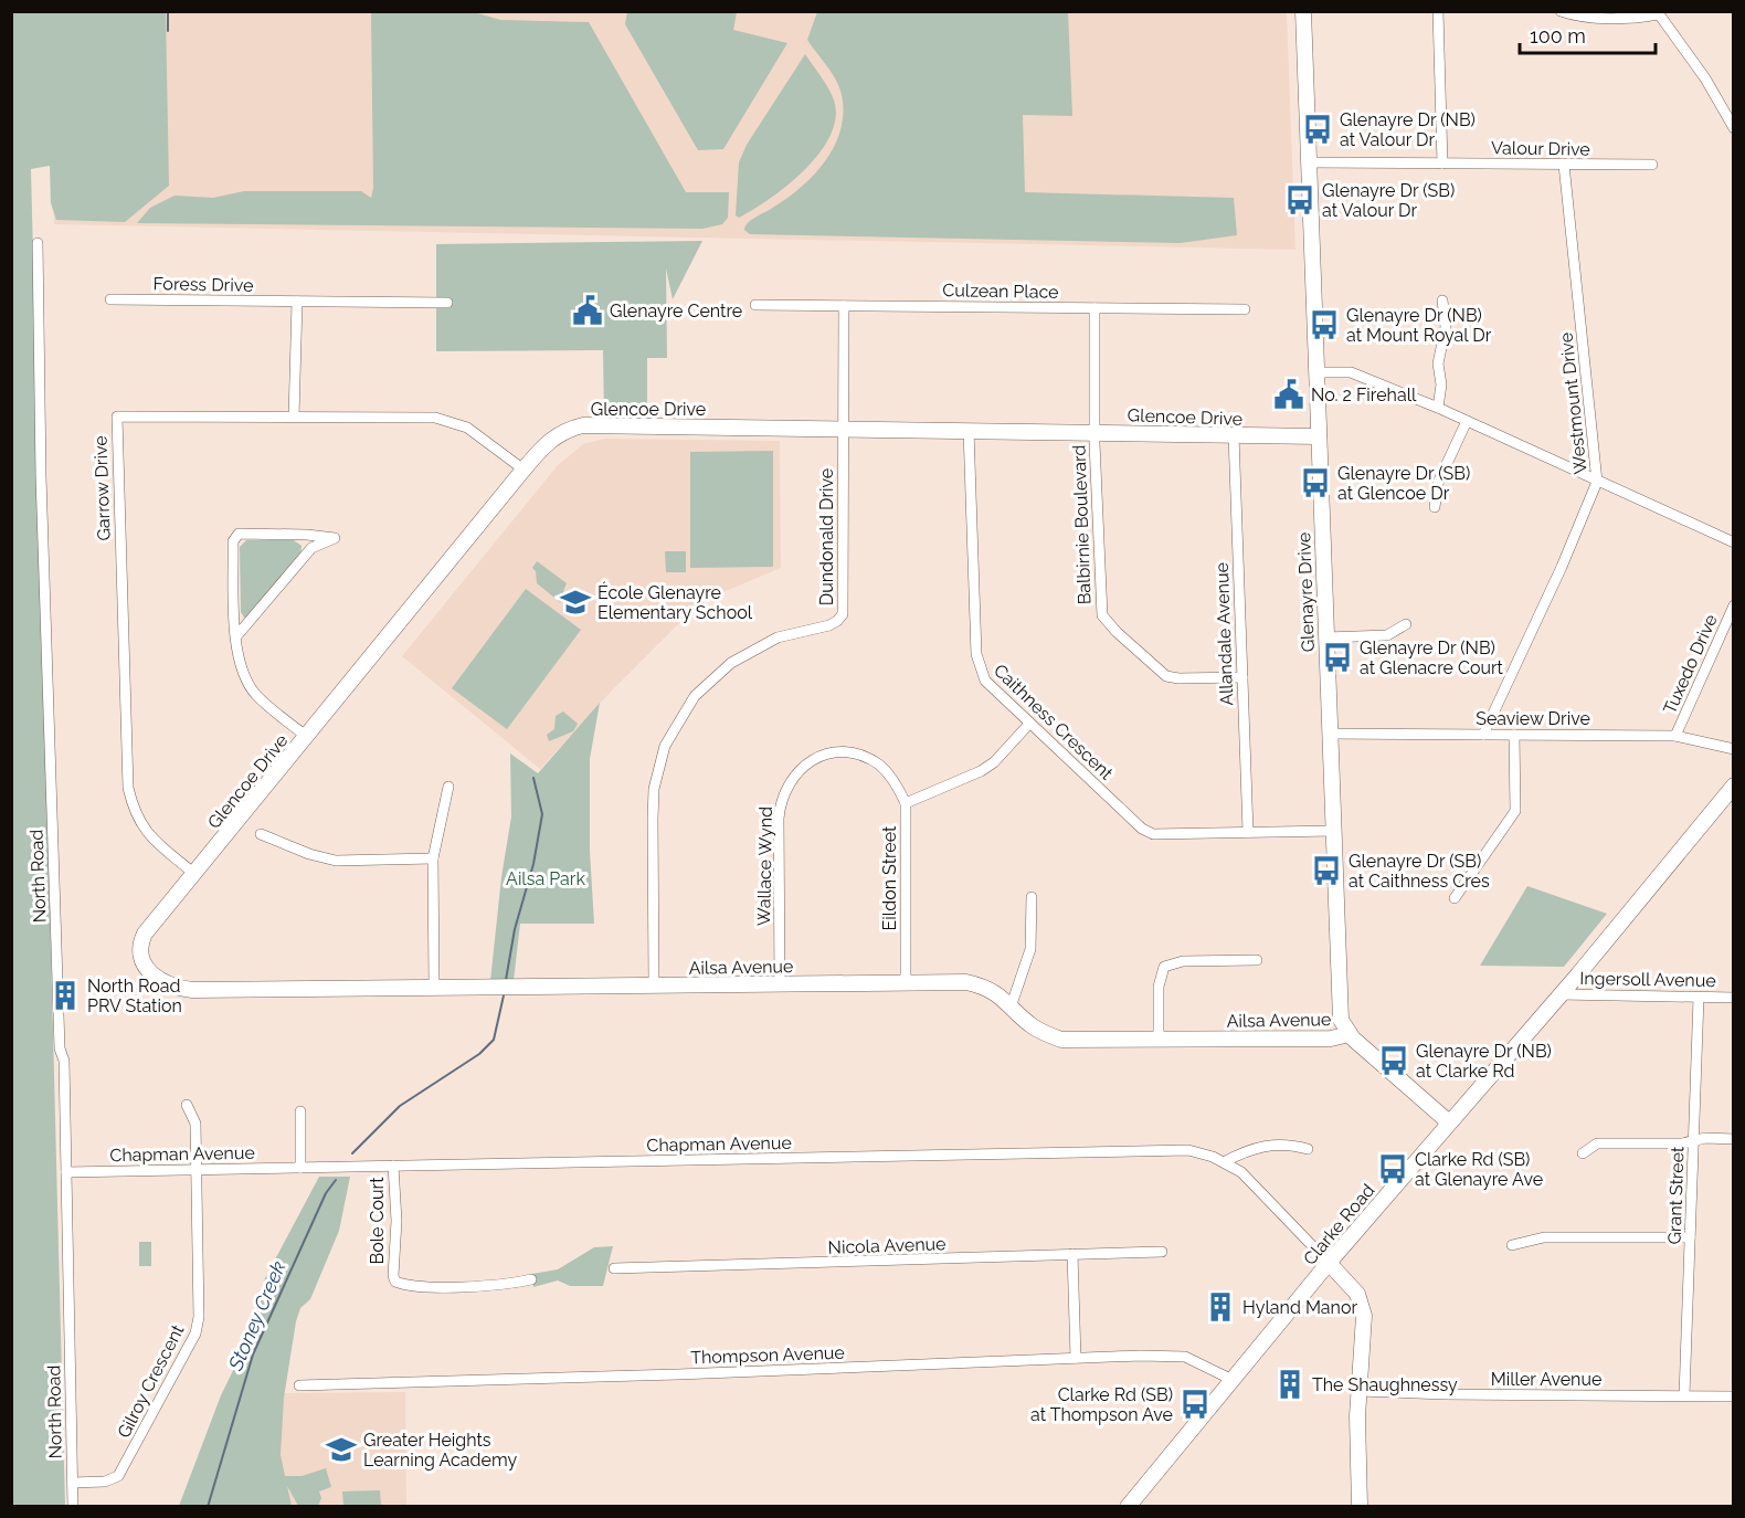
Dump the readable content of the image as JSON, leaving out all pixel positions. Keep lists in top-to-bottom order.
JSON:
{
  "streets": {
    "street": [
      "Valour Drive",
      "Foress Drive",
      "Culzean Place",
      "Westmount Drive",
      "Glencoe Drive",
      "Garrow Drive",
      "Balbirnie Boulevard",
      "Dundonald Drive",
      "Glenayre Drive",
      "Allandale Avenue",
      "Tuxedo Drive",
      "Seaview Drive",
      "Caithness Crescent",
      "Wallace Wynd",
      "North Road",
      "Eildon Street",
      "Ailsa Avenue",
      "Ingersoll Avenue",
      "Chapman Avenue",
      "Grant Street",
      "Bole Court",
      "Clarke Road",
      "Nicola Avenue",
      "Thompson Avenue",
      "Miller Avenue",
      "Gilroy Crescent"
    ]
  },
  "crossings": [
    ["Valour Drive", "Westmount Drive"],
    ["Valour Drive", "Glenayre Drive"],
    ["Culzean Place", "Balbirnie Boulevard"],
    ["Culzean Place", "Dundonald Drive"],
    ["Westmount Drive", "Seaview Drive"],
    ["Glencoe Drive", "Garrow Drive"],
    ["Glencoe Drive", "Balbirnie Boulevard"],
    ["Glencoe Drive", "Dundonald Drive"],
    ["Glencoe Drive", "Glenayre Drive"],
    ["Glencoe Drive", "Allandale Avenue"],
    ["Glencoe Drive", "Caithness Crescent"],
    ["Glencoe Drive", "Ailsa Avenue"],
    ["Balbirnie Boulevard", "Allandale Avenue"],
    ["Dundonald Drive", "Ailsa Avenue"],
    ["Glenayre Drive", "Seaview Drive"],
    ["Glenayre Drive", "Caithness Crescent"],
    ["Glenayre Drive", "Ailsa Avenue"],
    ["Glenayre Drive", "Clarke Road"],
    ["Allandale Avenue", "Caithness Crescent"],
    ["Tuxedo Drive", "Seaview Drive"],
    ["Caithness Crescent", "Eildon Street"],
    ["Wallace Wynd", "Eildon Street"],
    ["Wallace Wynd", "Ailsa Avenue"],
    ["North Road", "Chapman Avenue"],
    ["North Road", "Gilroy Crescent"],
    ["Eildon Street", "Ailsa Avenue"],
    ["Ingersoll Avenue", "Grant Street"],
    ["Ingersoll Avenue", "Clarke Road"],
    ["Chapman Avenue", "Bole Court"],
    ["Chapman Avenue", "Clarke Road"],
    ["Chapman Avenue", "Gilroy Crescent"],
    ["Grant Street", "Miller Avenue"],
    ["Clarke Road", "Thompson Avenue"]
  ],
  "water": ["Stoney Creek"],
  "parks": ["Ailsa Park"],
  "places": {
    "bus stop": [
      "Glenayre Dr (NB) at Valour Dr",
      "Glenayre Dr (SB) at Valour Dr",
      "Glenayre Dr (NB) at Mount Royal Dr",
      "Glenayre Dr (SB) at Glencoe Dr",
      "Glenayre Dr (NB) at Glenacre Court",
      "Glenayre Dr (SB) at Caithness Cres",
      "Glenayre Dr (NB) at Clarke Rd",
      "Clarke Rd (SB) at Glenayre Ave",
      "Clarke Rd (SB) at Thompson Ave"
    ],
    "public building": ["Glenayre Centre", "No. 2 Firehall"],
    "school or university": ["École Glenayre Elementary School", "Greater Heights Learning Academy"],
    "building": ["North Road PRV Station", "Hyland Manor", "The Shaughnessy"]
  },
  "scale_bar": "100 m"
}
